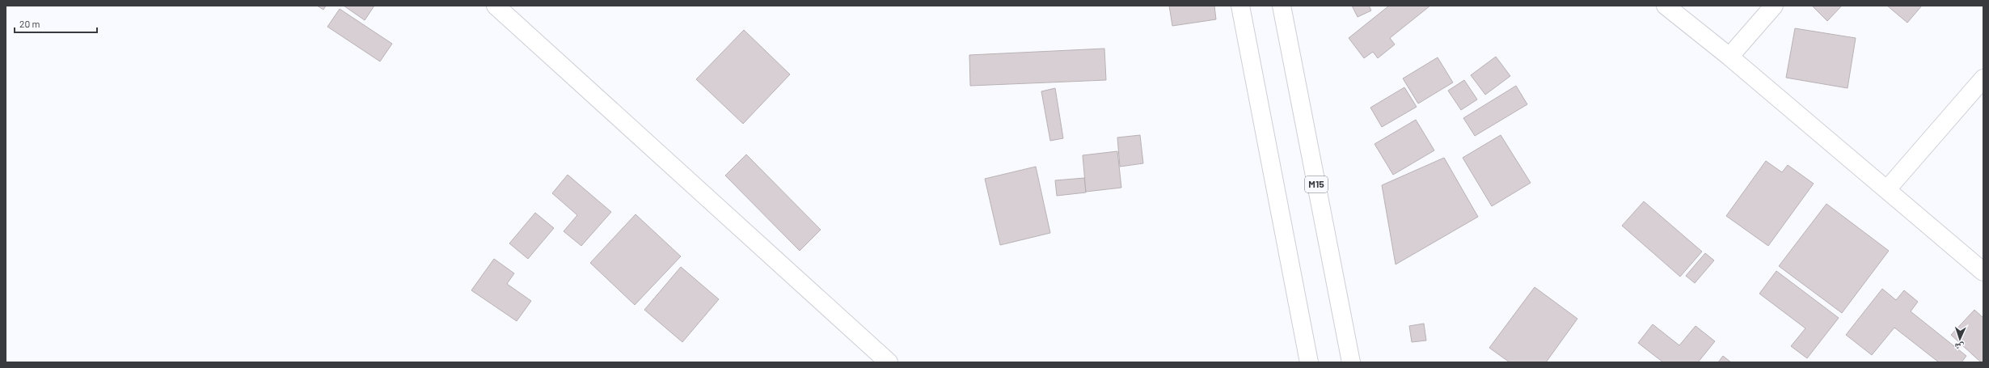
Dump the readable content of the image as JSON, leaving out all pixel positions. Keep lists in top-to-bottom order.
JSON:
{
  "streets": {
    "main road": ["M15"]
  },
  "scale_bar": "20 m",
  "north": "bottom"
}
